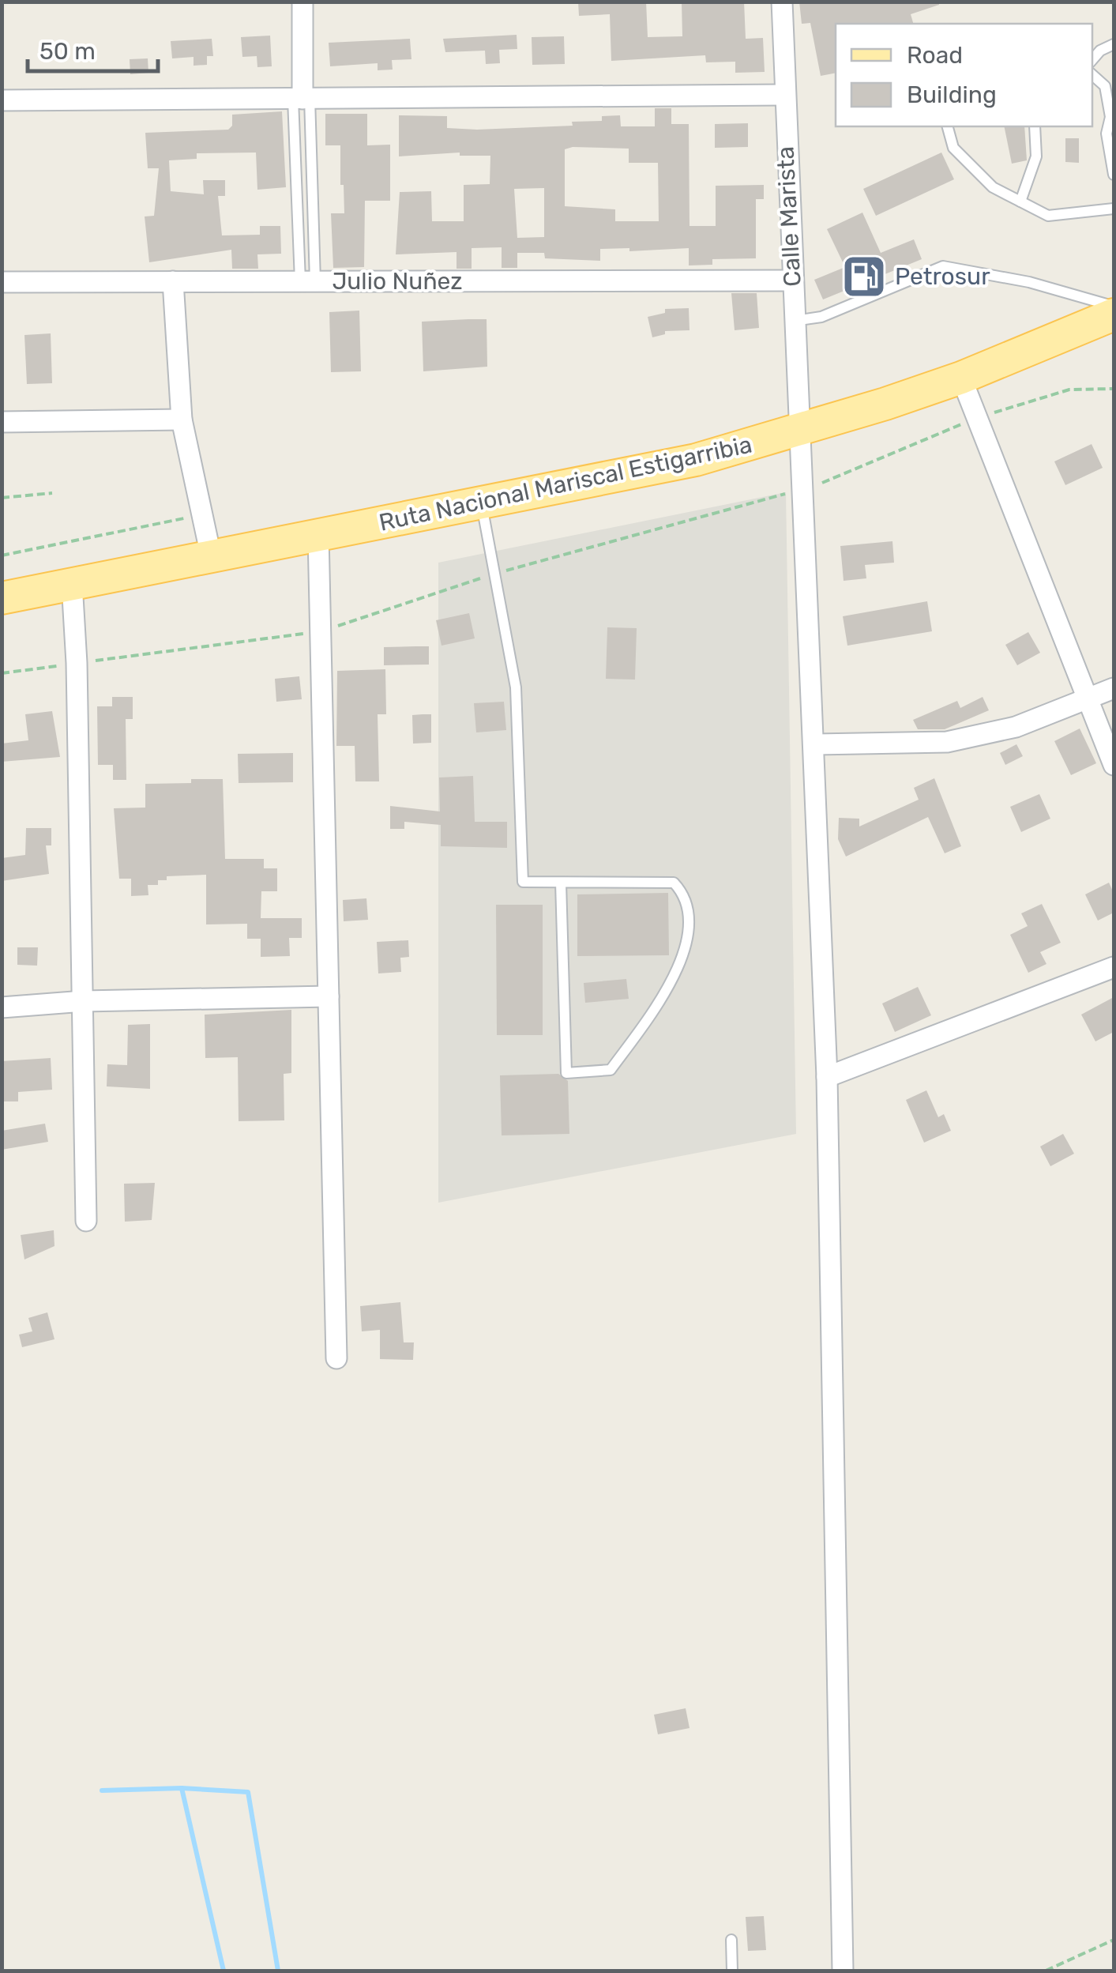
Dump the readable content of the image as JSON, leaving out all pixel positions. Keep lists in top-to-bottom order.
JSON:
{
  "streets": {
    "main road": ["Ruta Nacional Mariscal Estigarribia"],
    "street": ["Calle Marista", "Julio Nuñez"]
  },
  "crossings": [
    ["Calle Marista", "Julio Nuñez"],
    ["Calle Marista", "Ruta Nacional Mariscal Estigarribia"]
  ],
  "places": {
    "fuel station": ["Petrosur"]
  },
  "legend": ["Road", "Building"],
  "scale_bar": "50 m"
}
